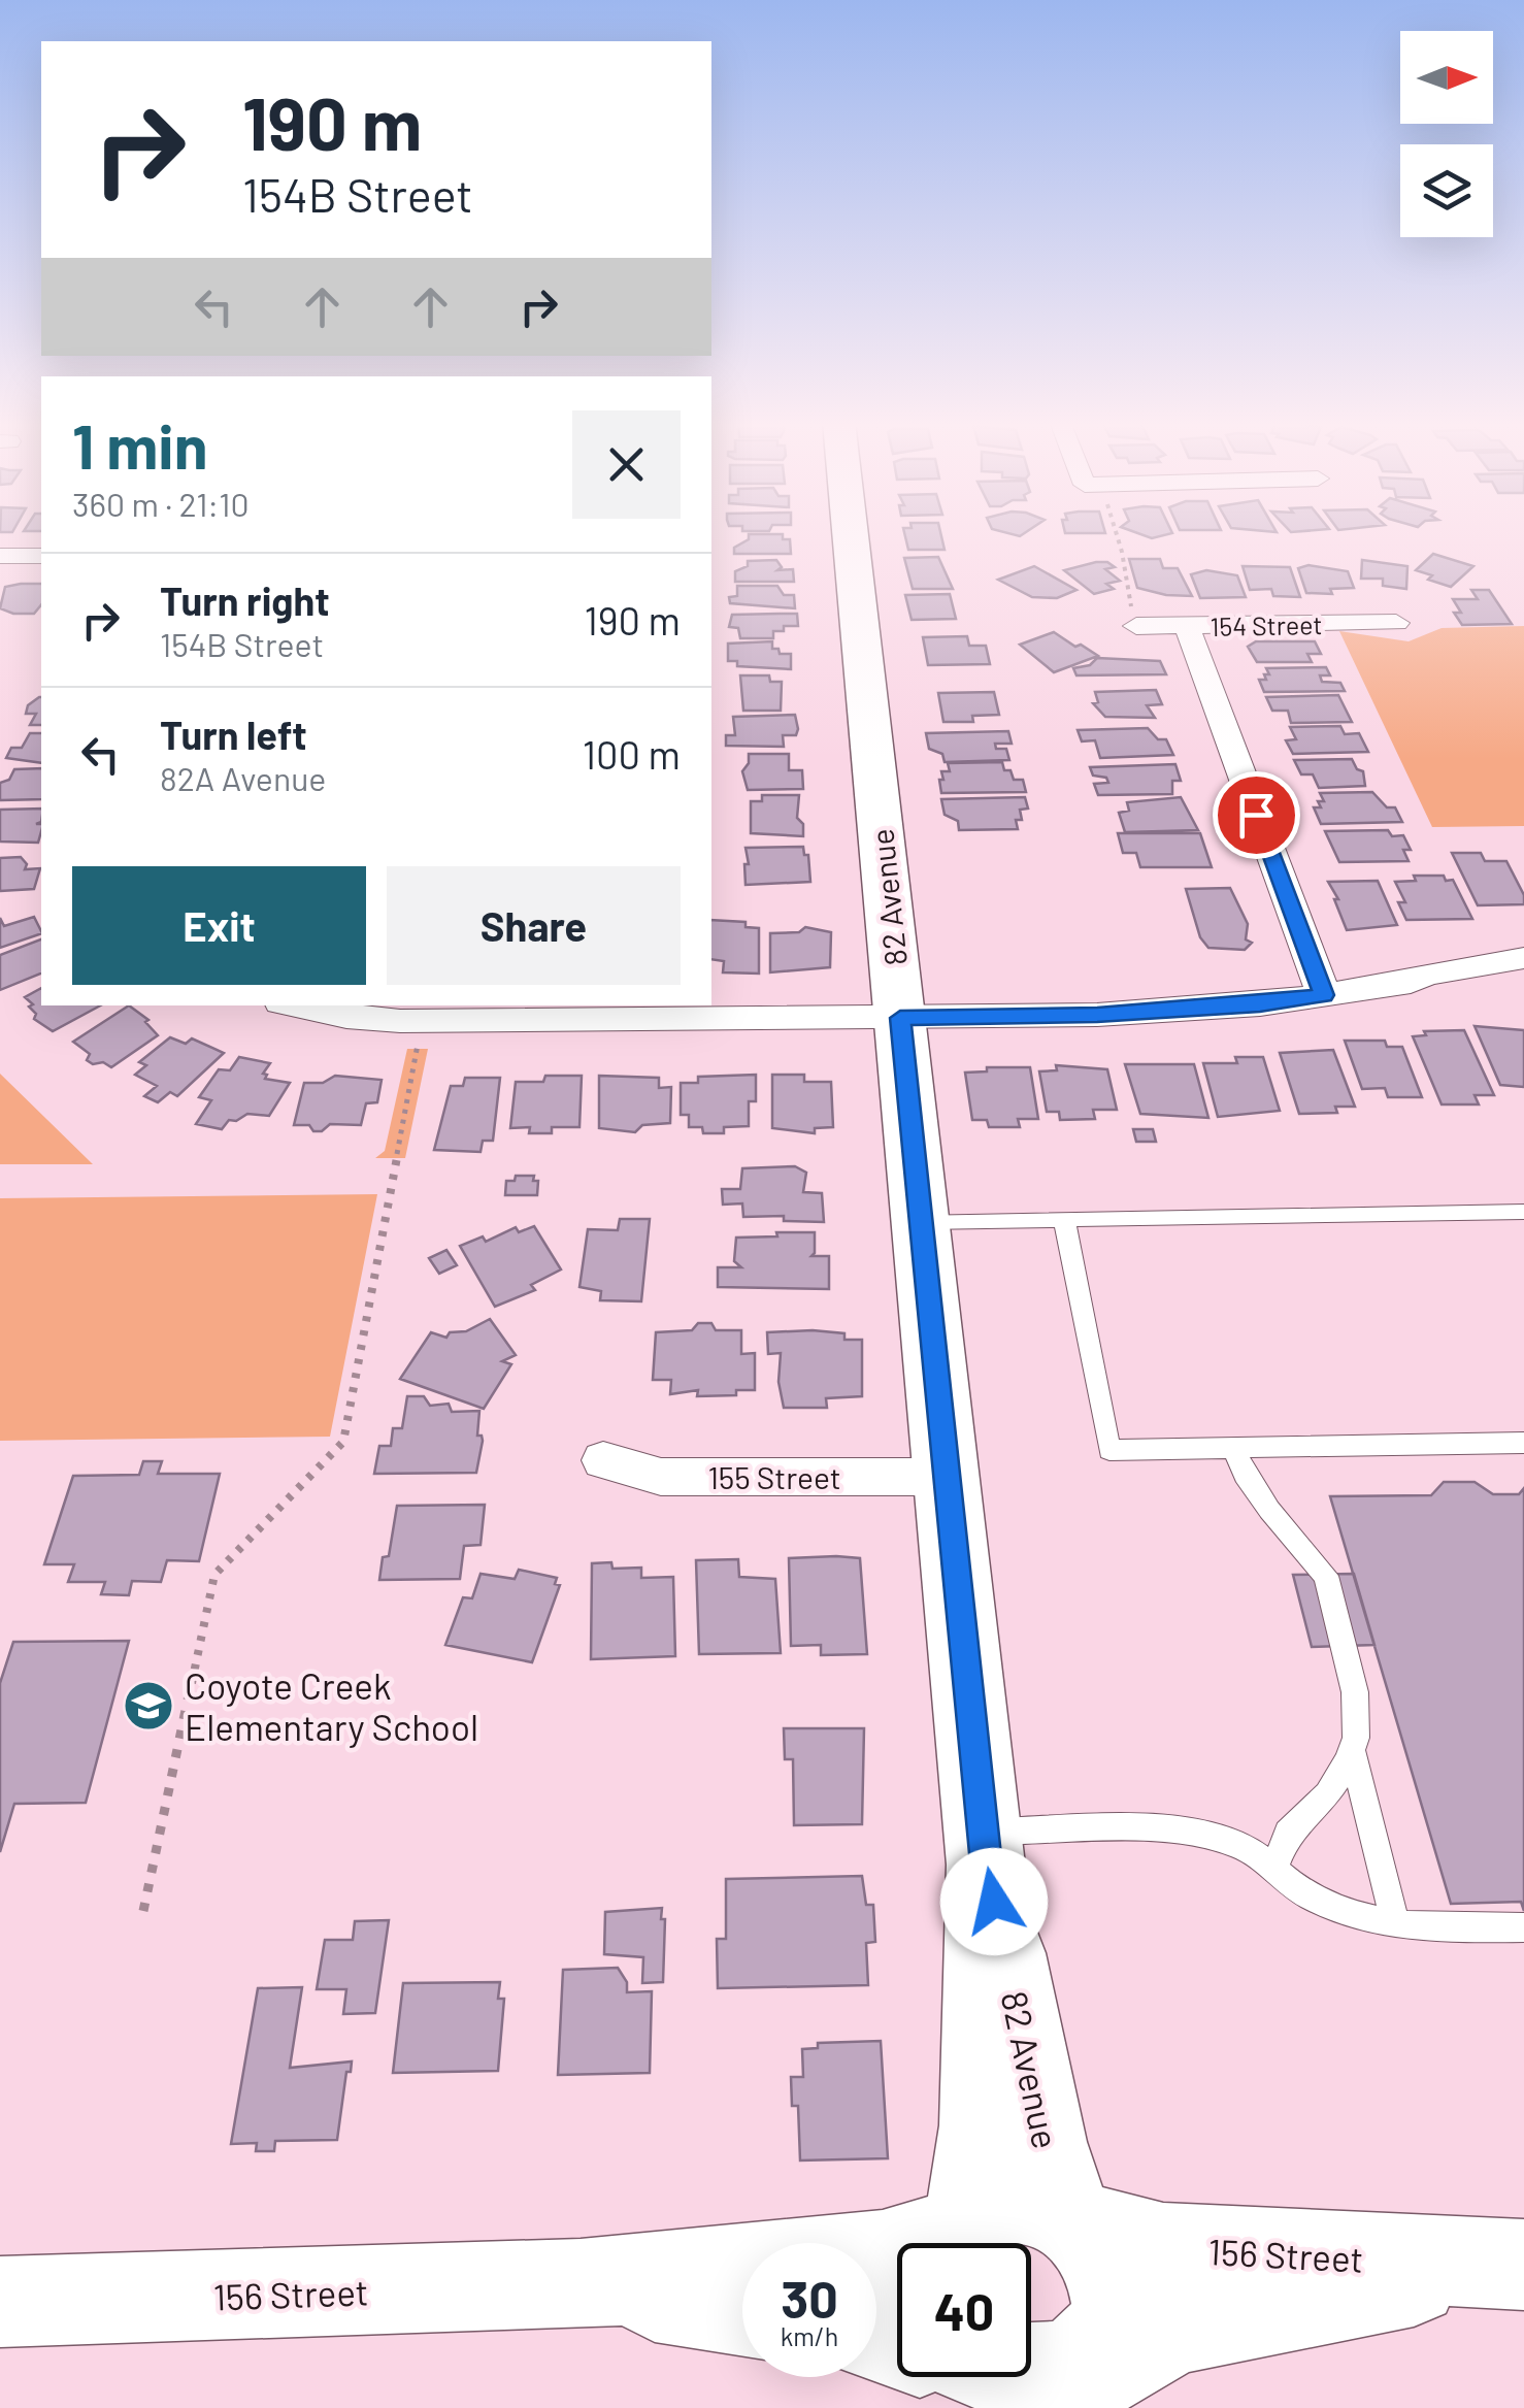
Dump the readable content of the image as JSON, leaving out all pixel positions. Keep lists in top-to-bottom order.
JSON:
{
  "streets": {
    "street": [
      "154 Street",
      "82 Avenue",
      "155 Street",
      "156 Street"
    ]
  },
  "crossings": [
    ["82 Avenue", "155 Street"],
    ["82 Avenue", "156 Street"]
  ],
  "places": {
    "school or university": ["Coyote Creek Elementary School"]
  },
  "north": "right",
  "page": {
    "turn": ["190 m", "154B Street"],
    "heading": ["1 min", "360 m · 21:10"],
    "list": [
      {
        "name": "Turn right",
        "note": "154B Street",
        "value": "190 m"
      },
      {
        "name": "Turn left",
        "note": "82A Avenue",
        "value": "100 m"
      }
    ],
    "buttons": ["Exit", "Share"],
    "speed": "30 km/h",
    "limit": "40"
  }
}
